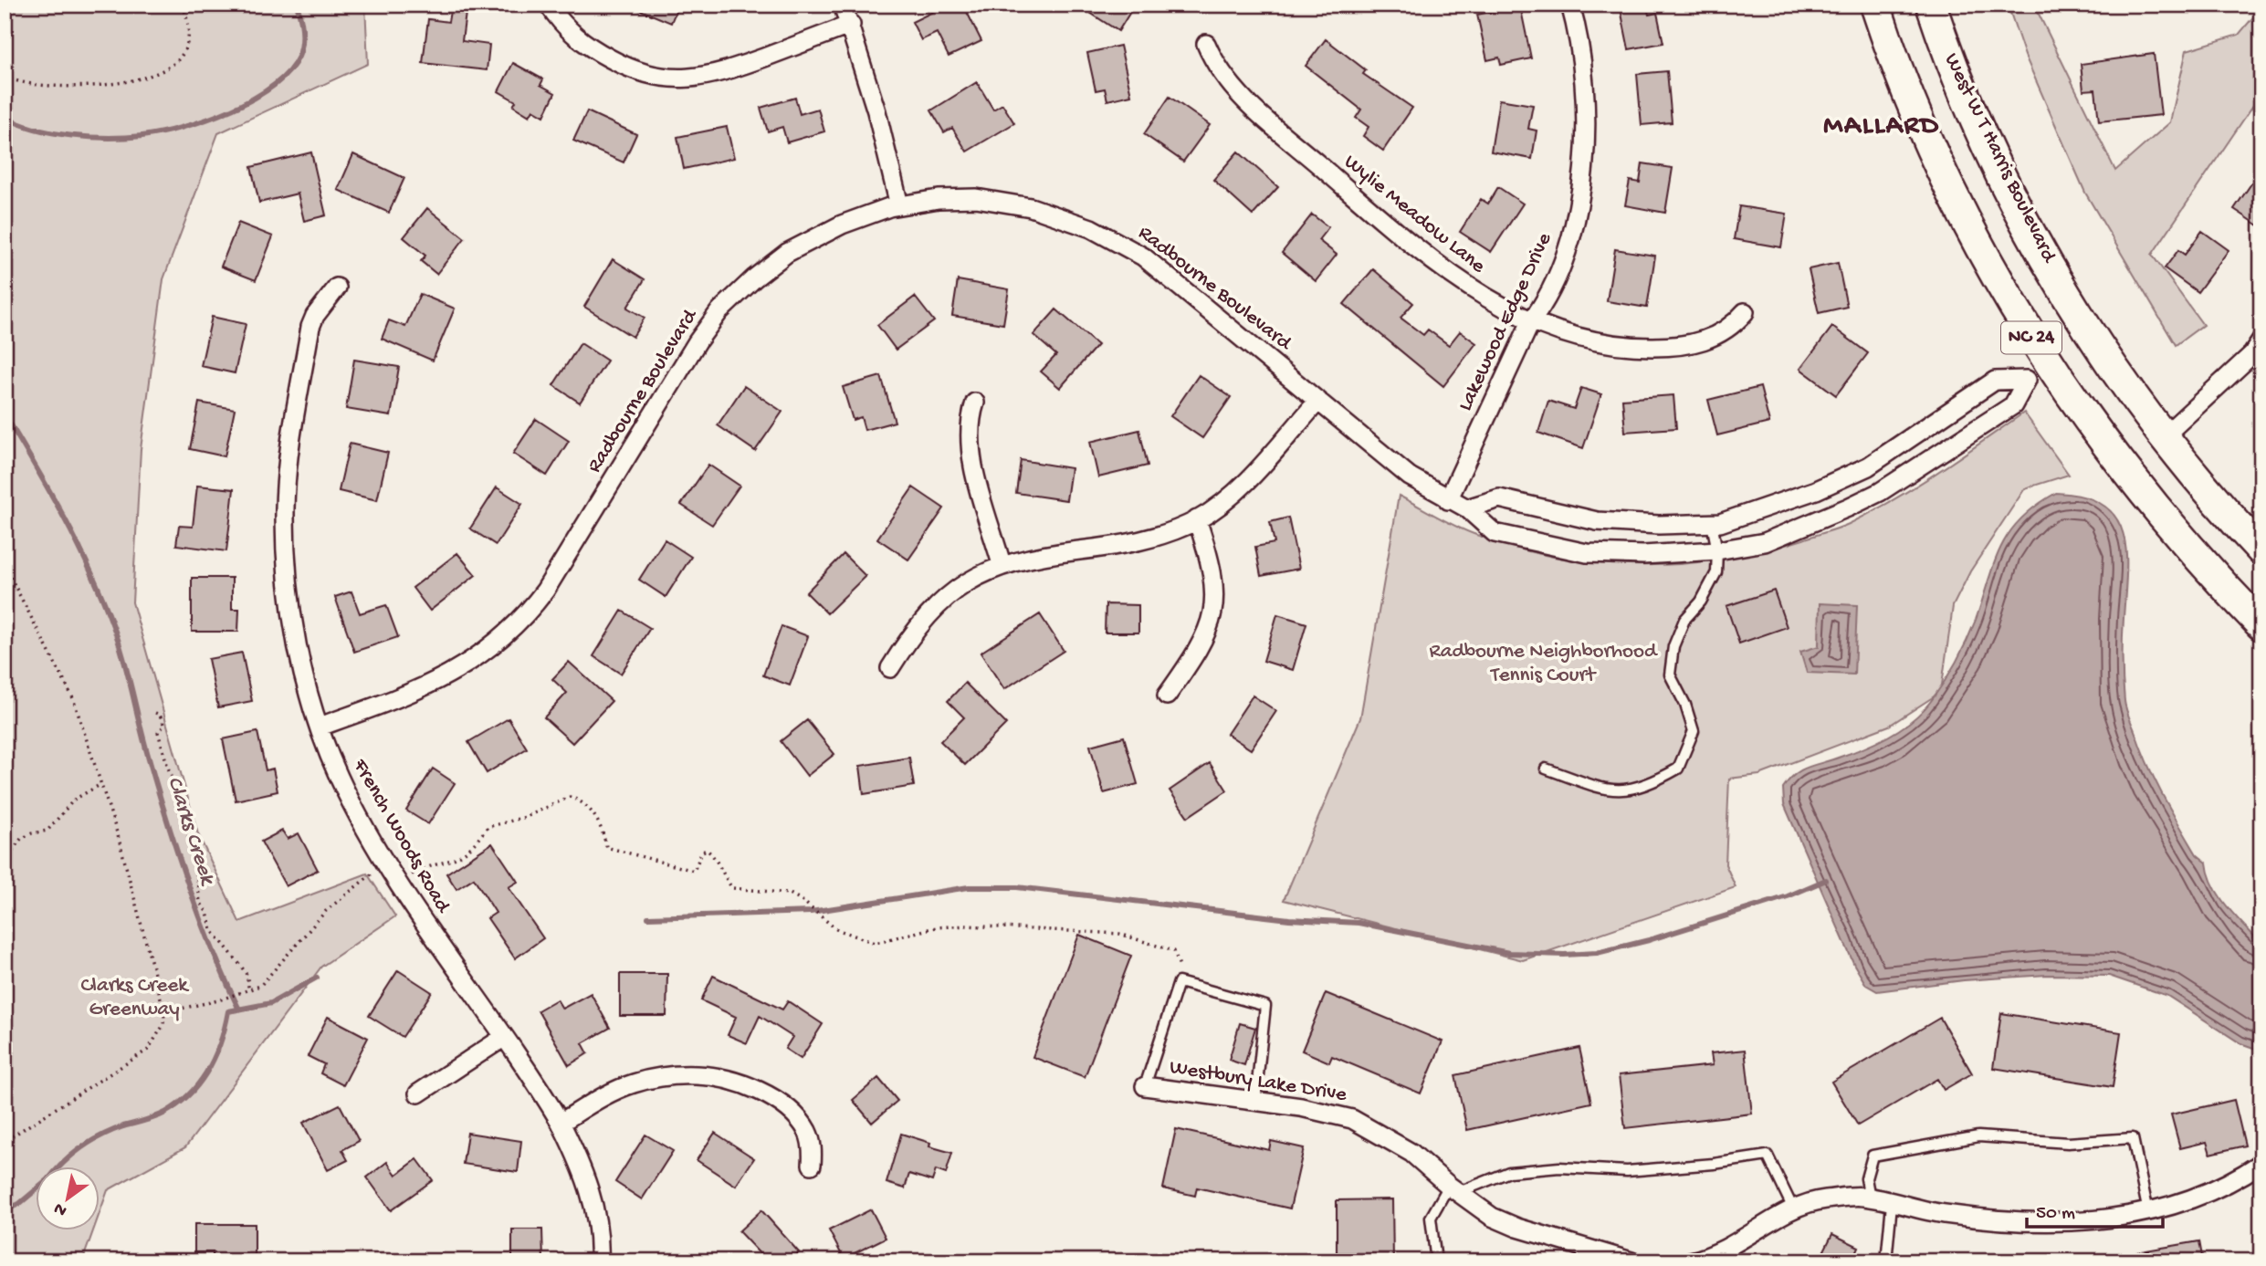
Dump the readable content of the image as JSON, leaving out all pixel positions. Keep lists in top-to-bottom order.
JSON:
{
  "streets": {
    "main road": ["West W T Harris Boulevard", "NC 24"],
    "street": [
      "Wylie Meadow Lane",
      "Radbourne Boulevard",
      "Lakewood Edge Drive",
      "French Woods Road",
      "Westbury Lake Drive"
    ]
  },
  "crossings": [
    ["Wylie Meadow Lane", "Lakewood Edge Drive"],
    ["Radbourne Boulevard", "Lakewood Edge Drive"],
    ["Radbourne Boulevard", "NC 24"],
    ["Radbourne Boulevard", "French Woods Road"]
  ],
  "districts": ["MALLARD"],
  "water": ["Clarks Creek"],
  "parks": ["Radbourne Neighborhood Tennis Court", "Clarks Creek Greenway"],
  "scale_bar": "50 m",
  "north": "bottom left"
}
